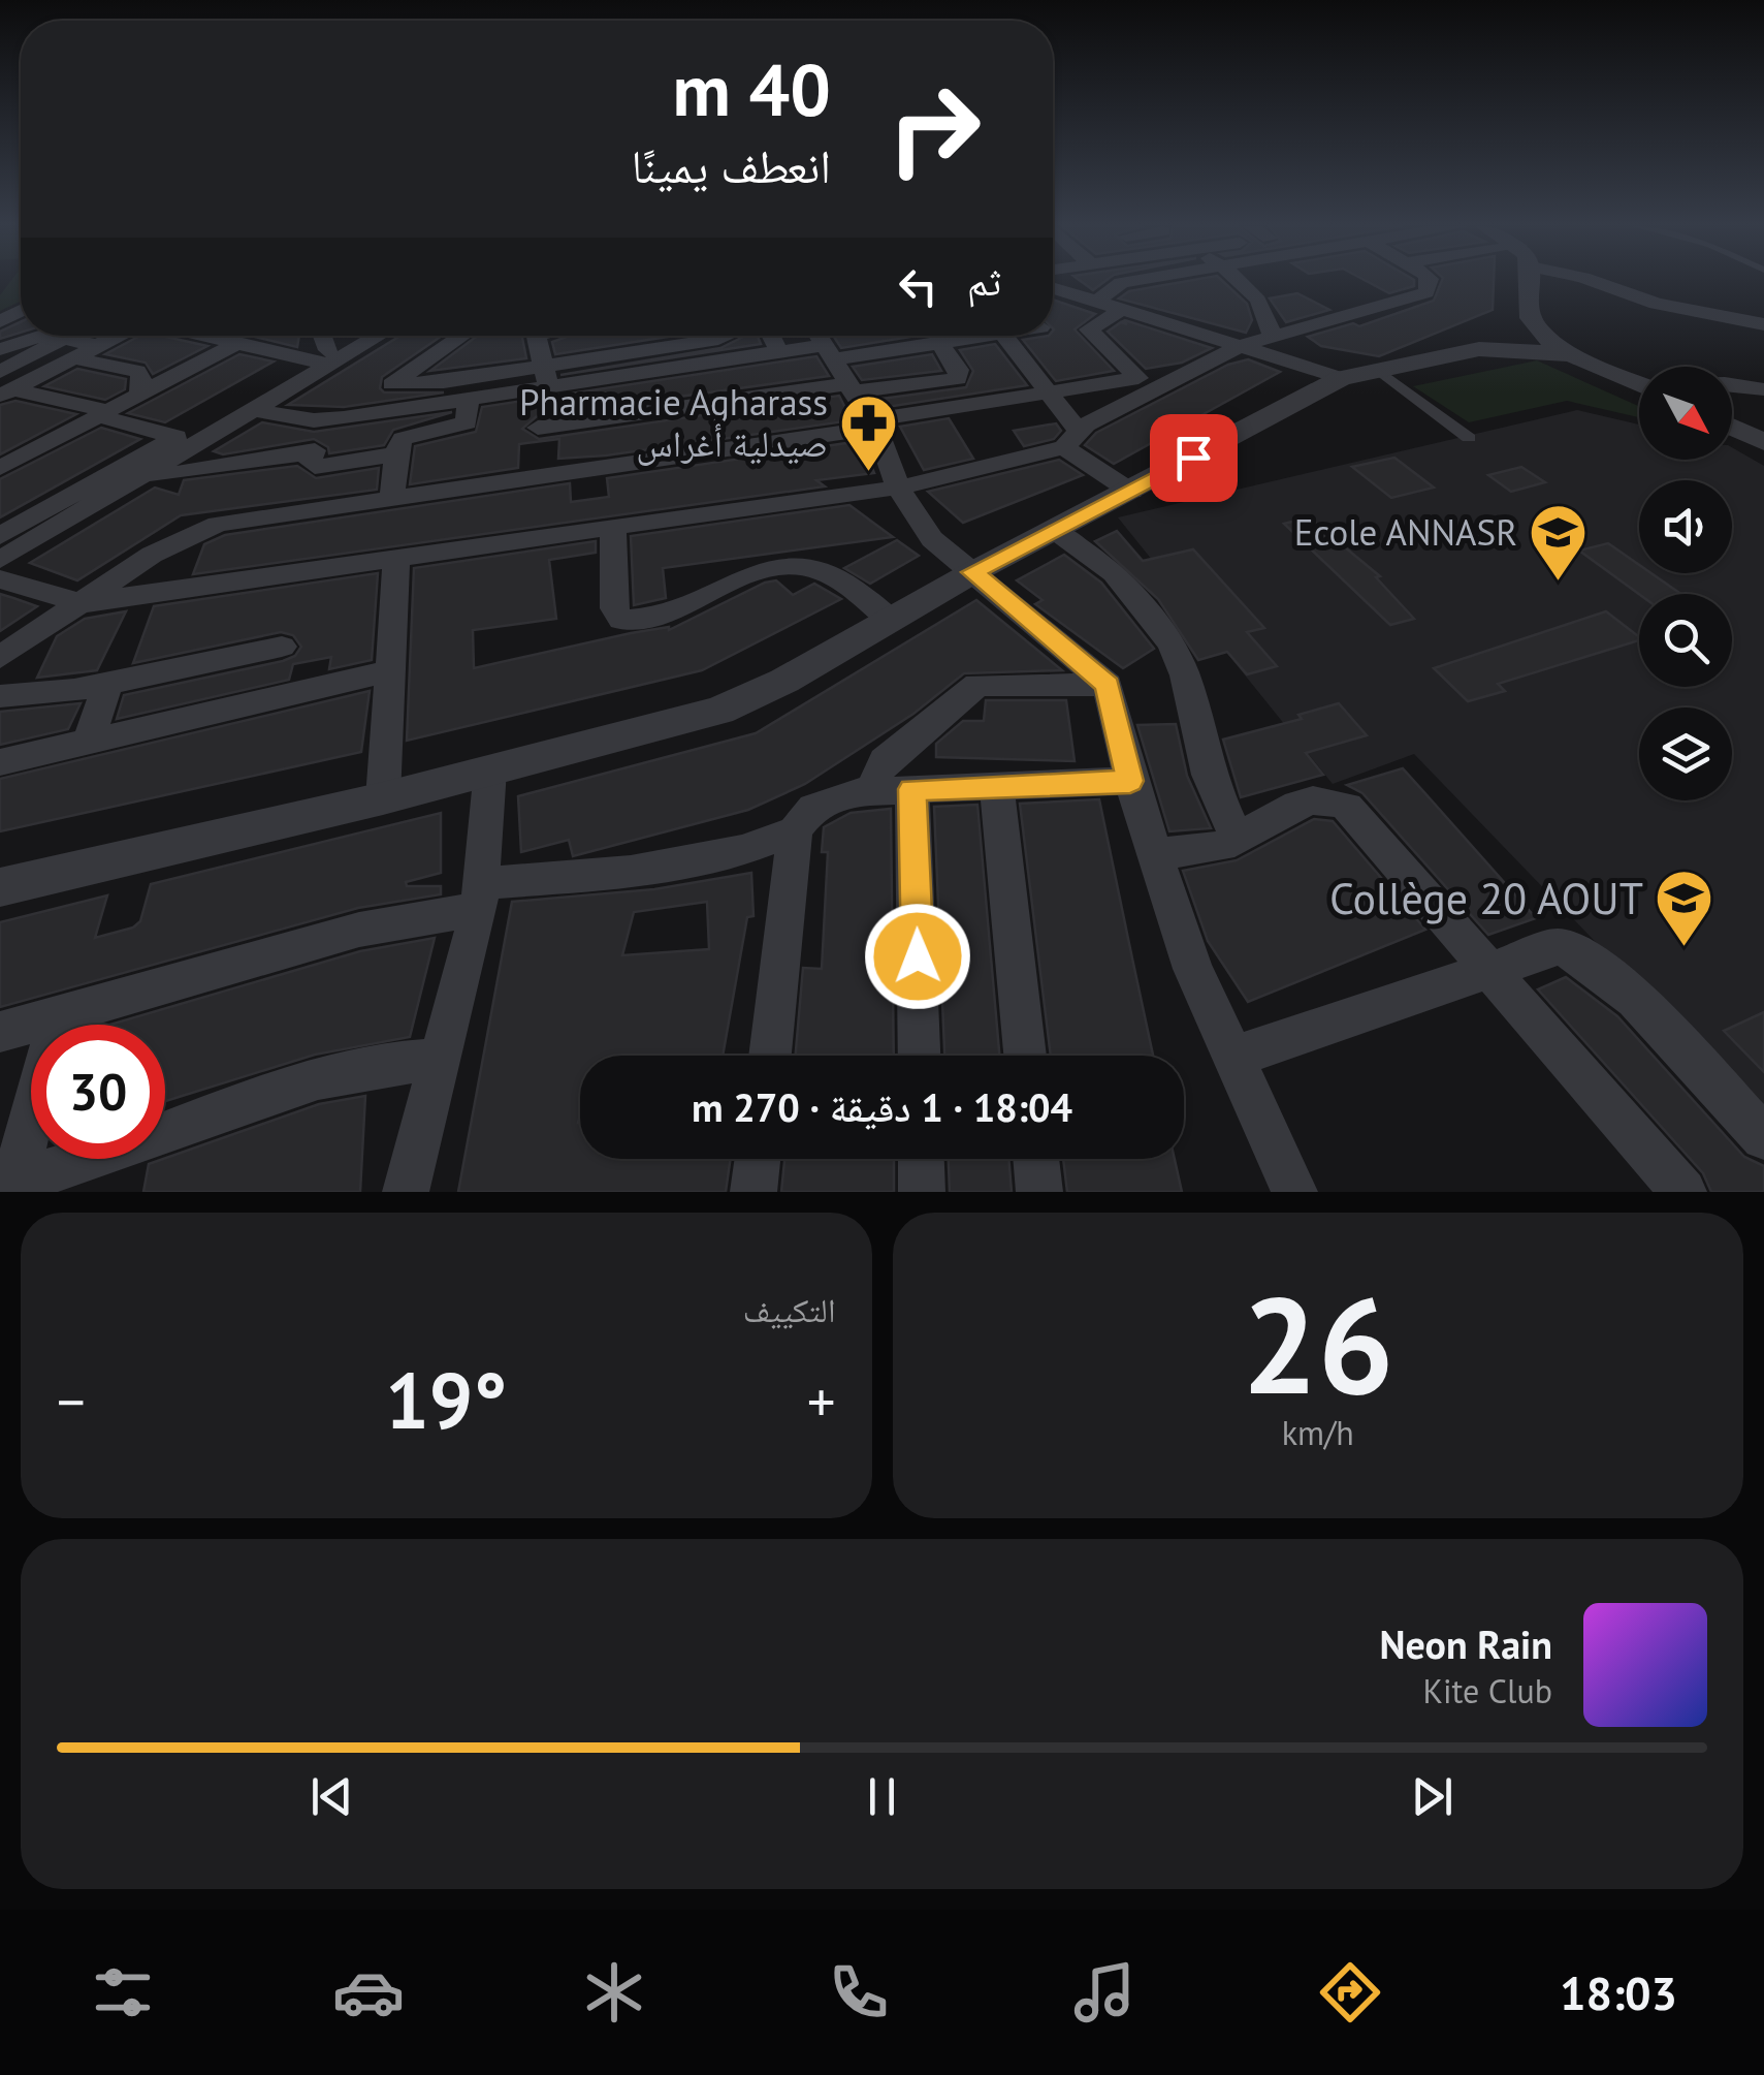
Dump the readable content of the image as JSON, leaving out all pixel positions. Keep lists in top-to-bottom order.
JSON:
{
  "places": {
    "pharmacy": ["Pharmacie Agharass صيدلية أغراس"],
    "school or university": ["Ecole ANNASR", "Collège 20 AOUT"]
  },
  "north": "bottom right",
  "page": {
    "turn": ["40 m", "انعطف يمينًا"],
    "then": "ثم",
    "limit": "30",
    "trip": "18:04 · 1 دقيقة · 270 m",
    "tile": [
      ["26", "km/h"],
      "التكييف"
    ],
    "heat": ["−", "19°", "+"],
    "song": ["Neon Rain", "Kite Club"],
    "tabs": "18:03"
  }
}
